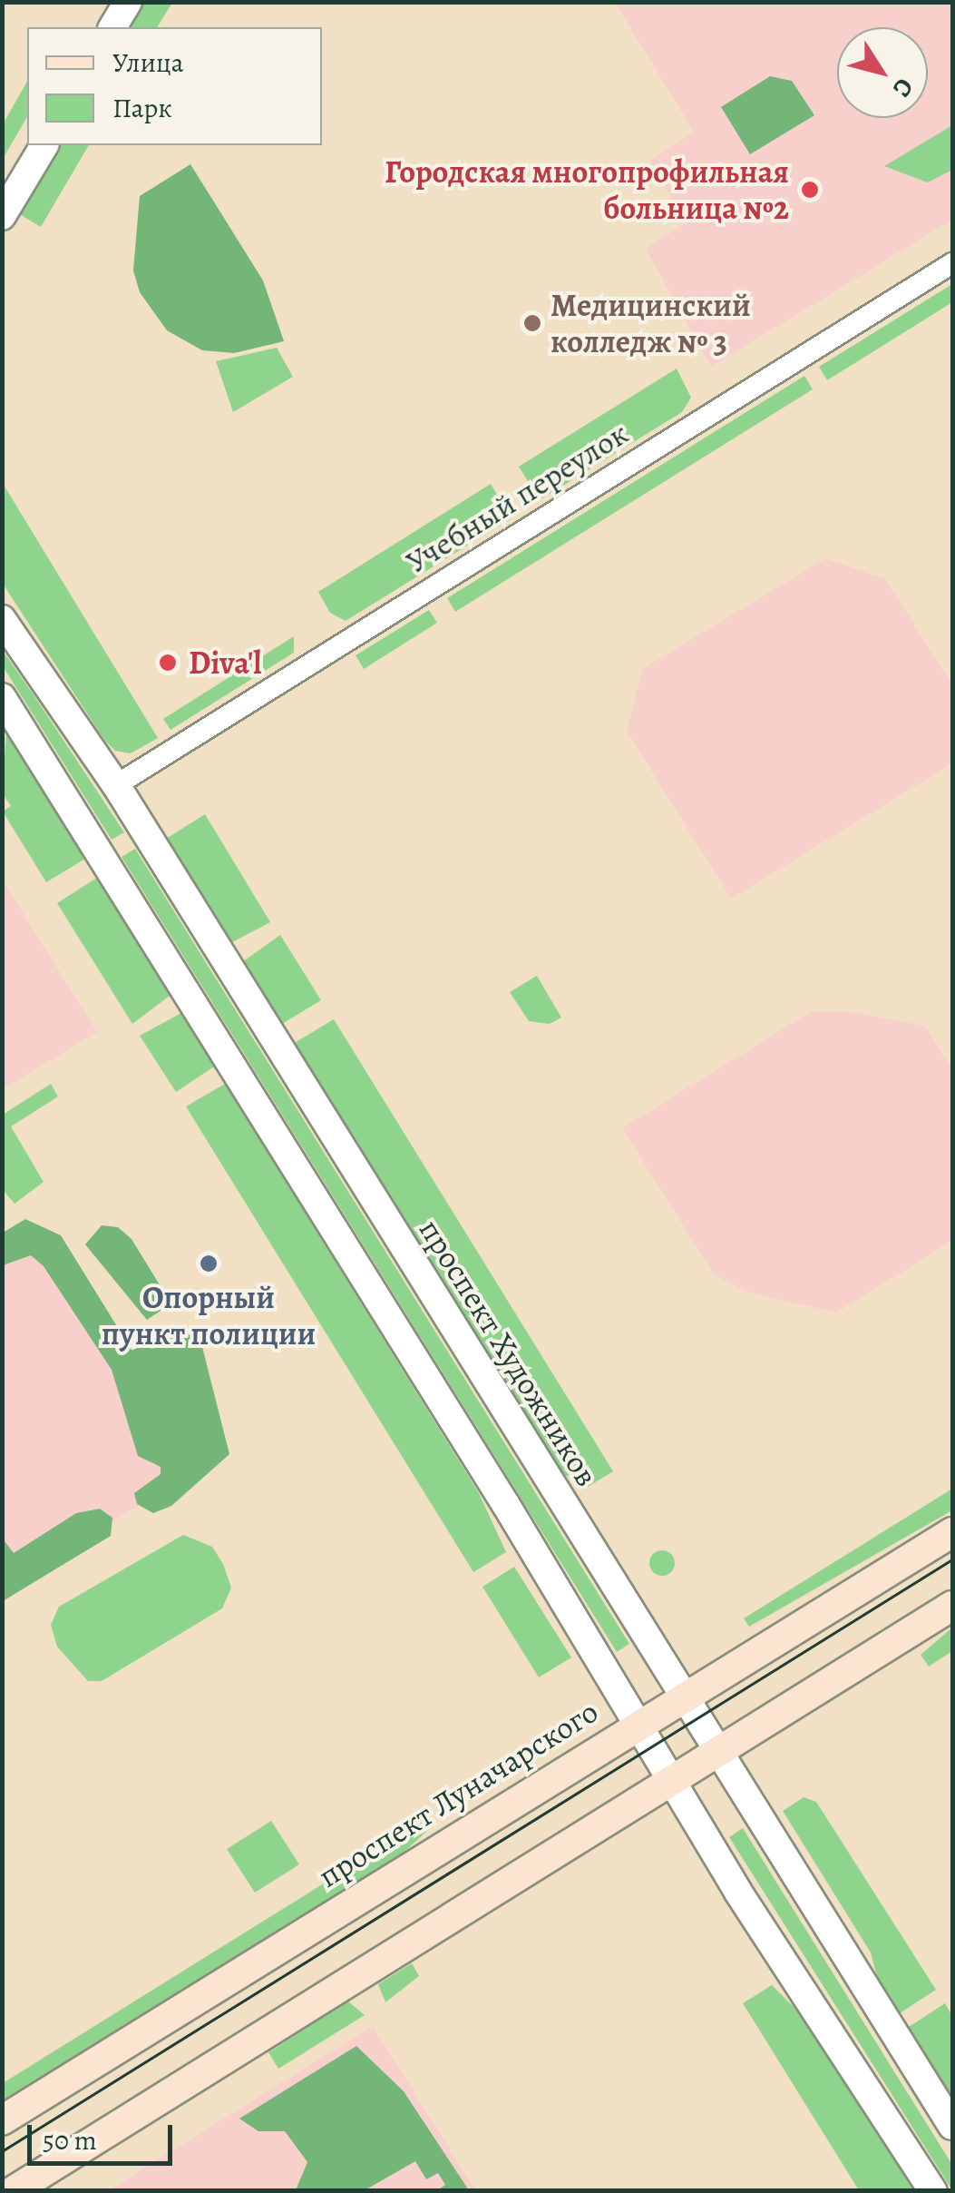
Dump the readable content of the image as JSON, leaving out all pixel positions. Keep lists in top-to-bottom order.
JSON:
{
  "streets": {
    "main road": ["проспект Луначарского"],
    "street": ["Учебный переулок", "проспект Художников"]
  },
  "crossings": [
    ["Учебный переулок", "проспект Художников"],
    ["проспект Художников", "проспект Луначарского"]
  ],
  "places": [
    "Городская многопрофильная больница №2",
    "Медицинский колледж № 3",
    "Diva'l",
    "Опорный пункт полиции"
  ],
  "legend": ["Улица", "Парк"],
  "scale_bar": "50 m",
  "north": "bottom right"
}
